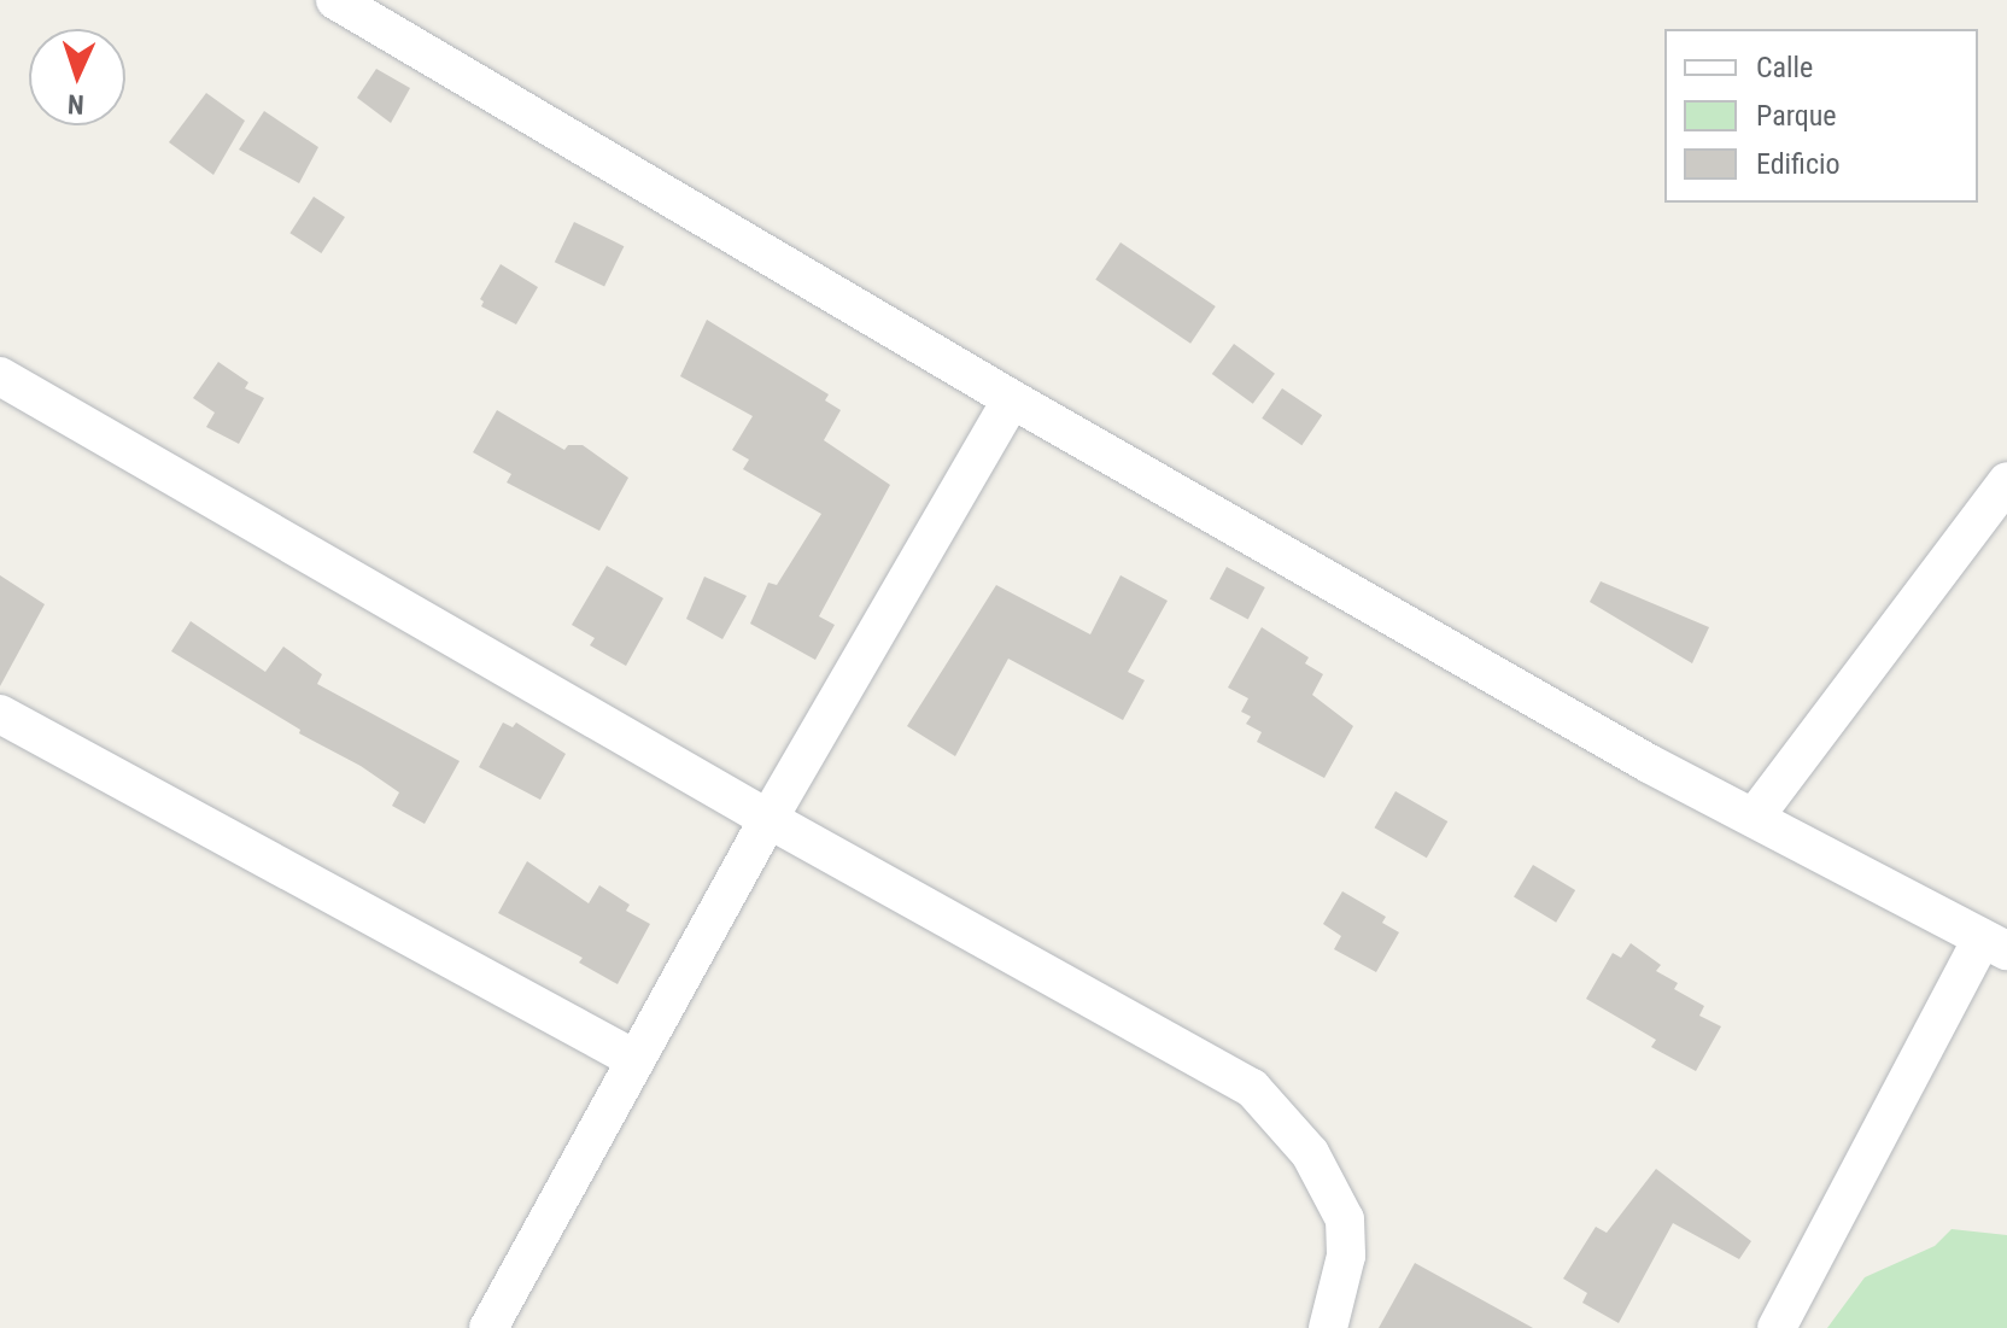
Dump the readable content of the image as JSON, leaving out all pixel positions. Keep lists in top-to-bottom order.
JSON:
{
  "legend": ["Calle", "Parque", "Edificio"],
  "north": "bottom"
}
